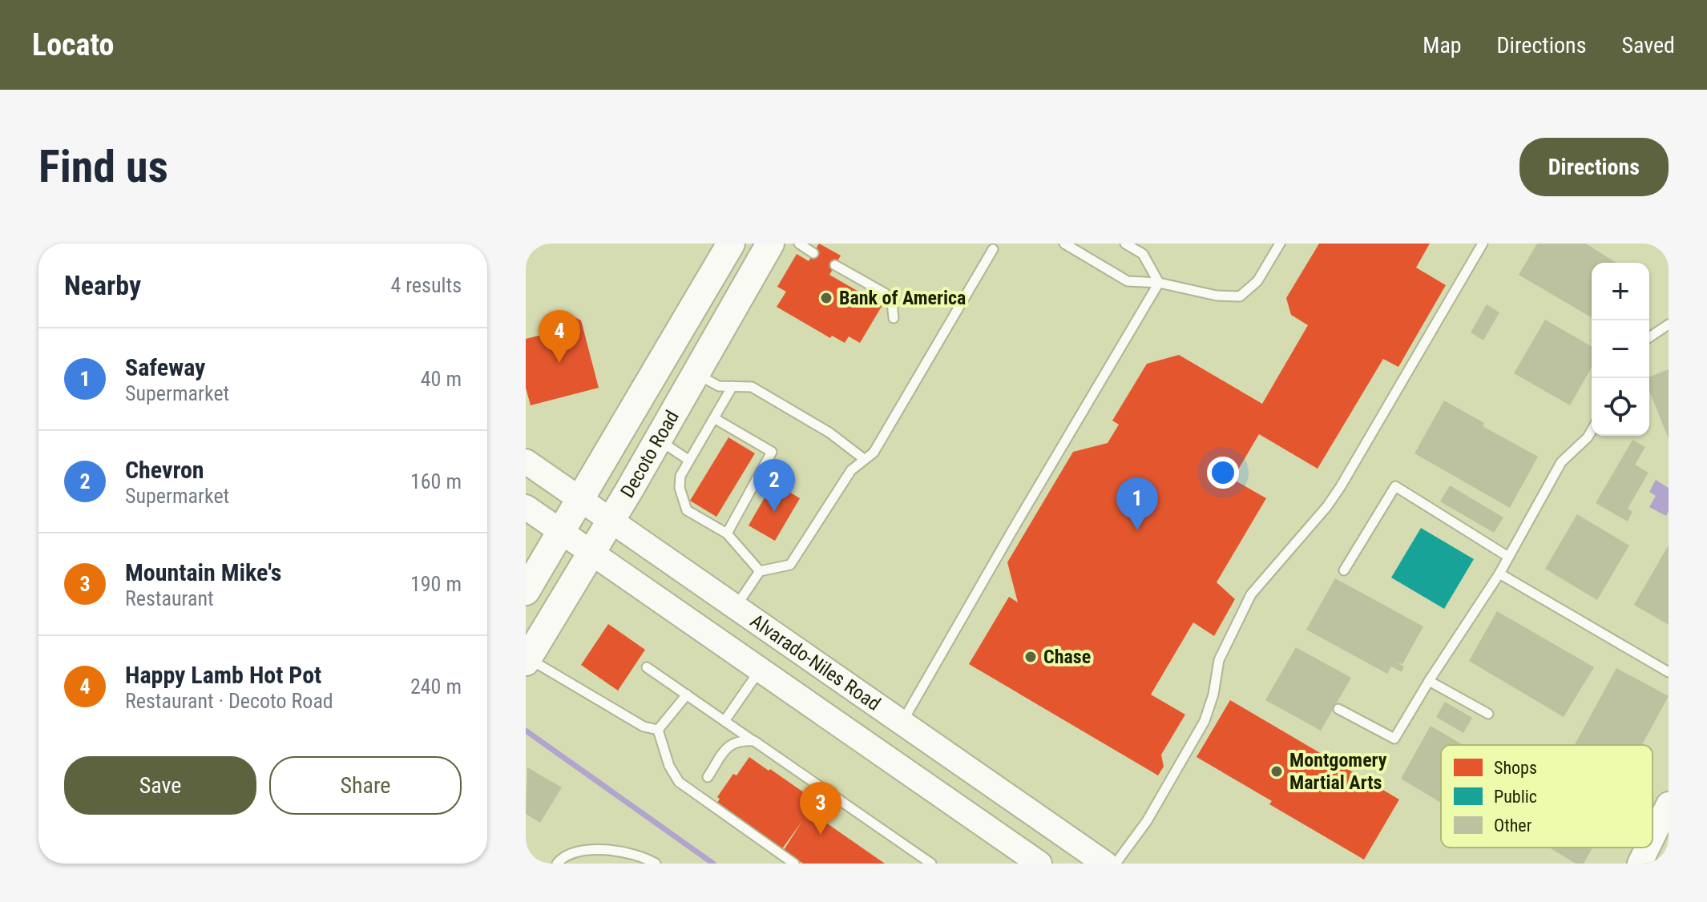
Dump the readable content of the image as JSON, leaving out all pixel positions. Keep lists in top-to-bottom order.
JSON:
{
  "streets": {
    "main road": ["Decoto Road", "Alvarado-Niles Road"]
  },
  "crossings": [
    ["Decoto Road", "Alvarado-Niles Road"]
  ],
  "places": ["Bank of America", "Chase", "Montgomery Martial Arts"],
  "legend": ["Shops", "Public", "Other"],
  "page": {
    "header": "Locato",
    "nav": ["Map", "Directions", "Saved"],
    "buttons": [
      "Directions",
      ["Save", "Share"]
    ],
    "title": "Find us",
    "heading": ["Nearby", "4 results"],
    "map_buttons": ["+", "−"],
    "pins": [
      "4",
      "2",
      "1",
      "3"
    ],
    "list": [
      {
        "mark": "1",
        "name": "Safeway",
        "note": "Supermarket",
        "value": "40 m"
      },
      {
        "mark": "2",
        "name": "Chevron",
        "note": "Supermarket",
        "value": "160 m"
      },
      {
        "mark": "3",
        "name": "Mountain Mike's",
        "note": "Restaurant",
        "value": "190 m"
      },
      {
        "mark": "4",
        "name": "Happy Lamb Hot Pot",
        "note": "Restaurant · Decoto Road",
        "value": "240 m"
      }
    ]
  }
}
